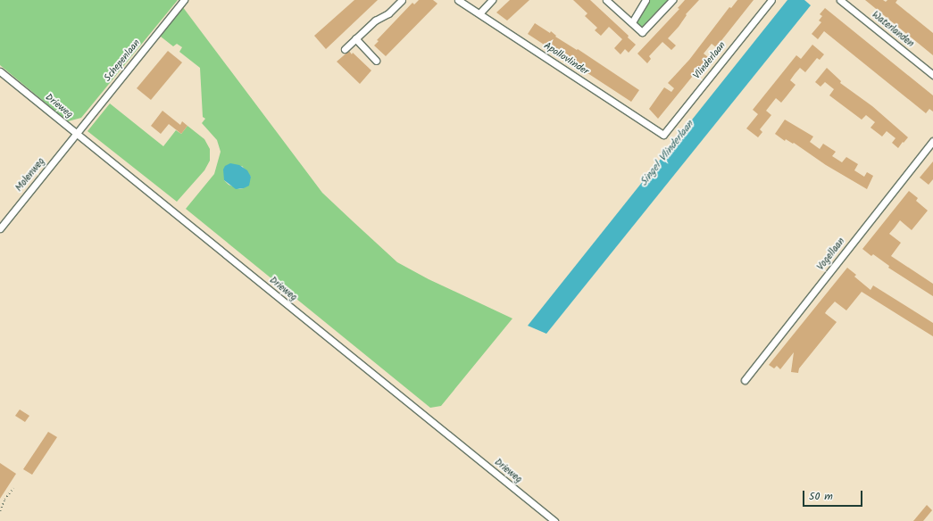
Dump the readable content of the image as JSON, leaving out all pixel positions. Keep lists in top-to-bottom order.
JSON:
{
  "streets": {
    "street": [
      "Waterlanden",
      "Apollovlinder",
      "Schepenlaan",
      "Vlinderlaan",
      "Drieweg",
      "Molenweg",
      "Vogellaan"
    ]
  },
  "crossings": [
    ["Apollovlinder", "Vlinderlaan"],
    ["Schepenlaan", "Drieweg"],
    ["Schepenlaan", "Molenweg"],
    ["Drieweg", "Molenweg"]
  ],
  "water": ["Singel Vlinderlaan"],
  "scale_bar": "50 m"
}
